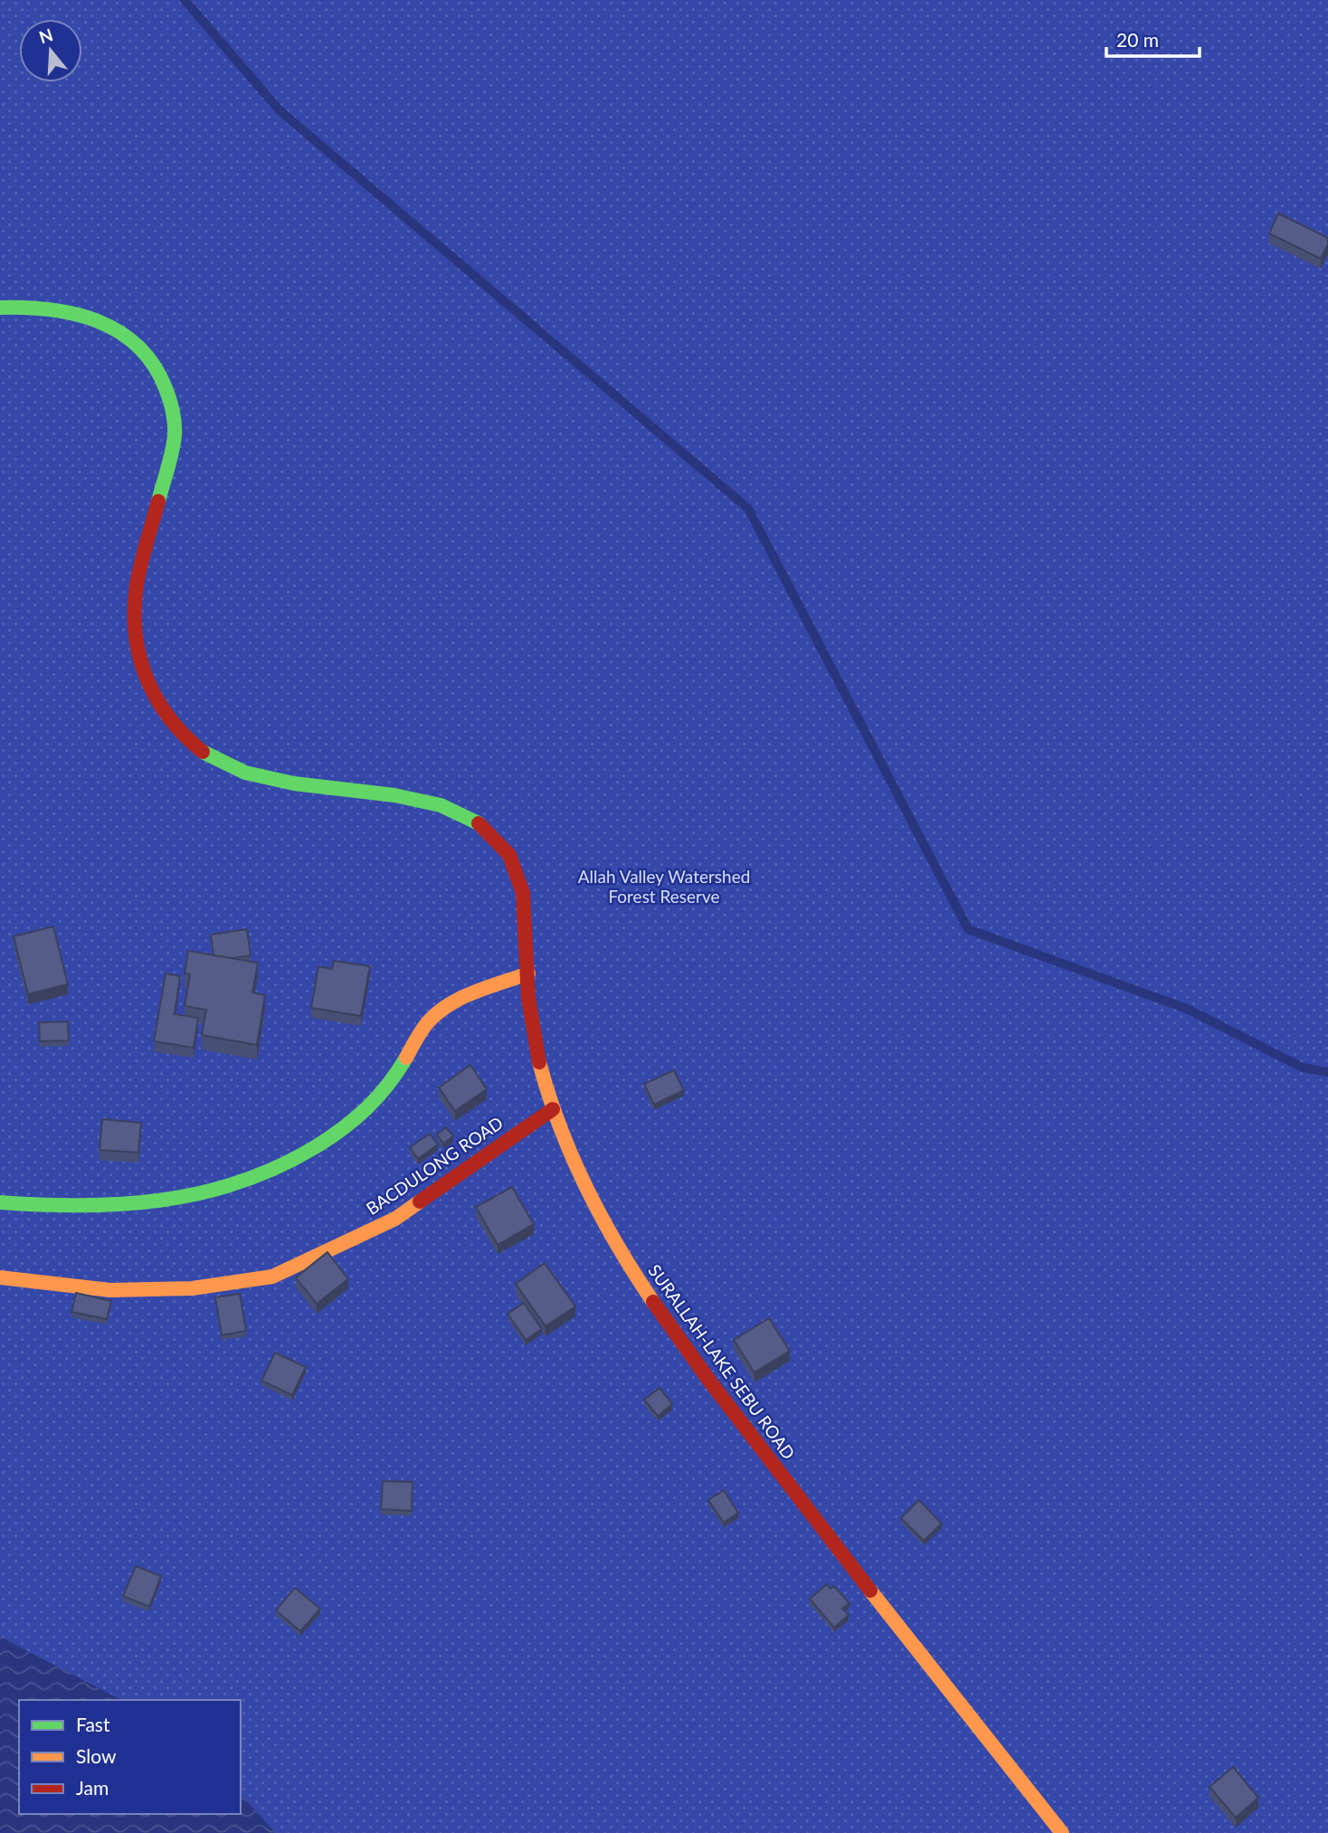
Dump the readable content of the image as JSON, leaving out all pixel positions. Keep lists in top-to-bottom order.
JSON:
{
  "streets": {
    "main road": ["BACDULONG ROAD", "SURALLAH-LAKE SEBU ROAD"]
  },
  "crossings": [
    ["BACDULONG ROAD", "SURALLAH-LAKE SEBU ROAD"]
  ],
  "parks": ["Allah Valley Watershed Forest Reserve"],
  "legend": ["Fast", "Slow", "Jam"],
  "scale_bar": "20 m",
  "north": "top"
}
